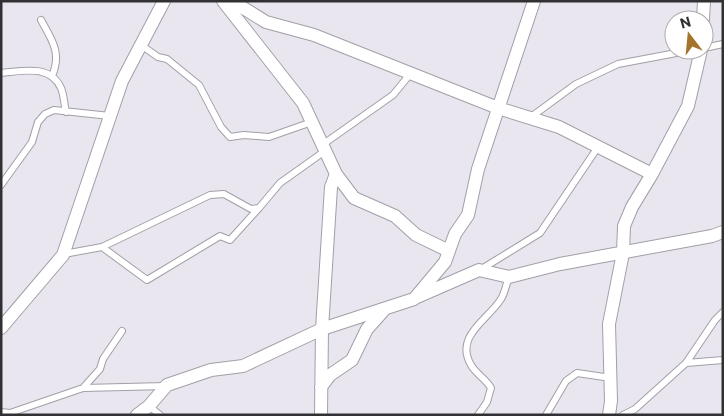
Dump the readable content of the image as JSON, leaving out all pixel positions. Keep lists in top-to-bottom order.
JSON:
{
  "north": "top"
}
